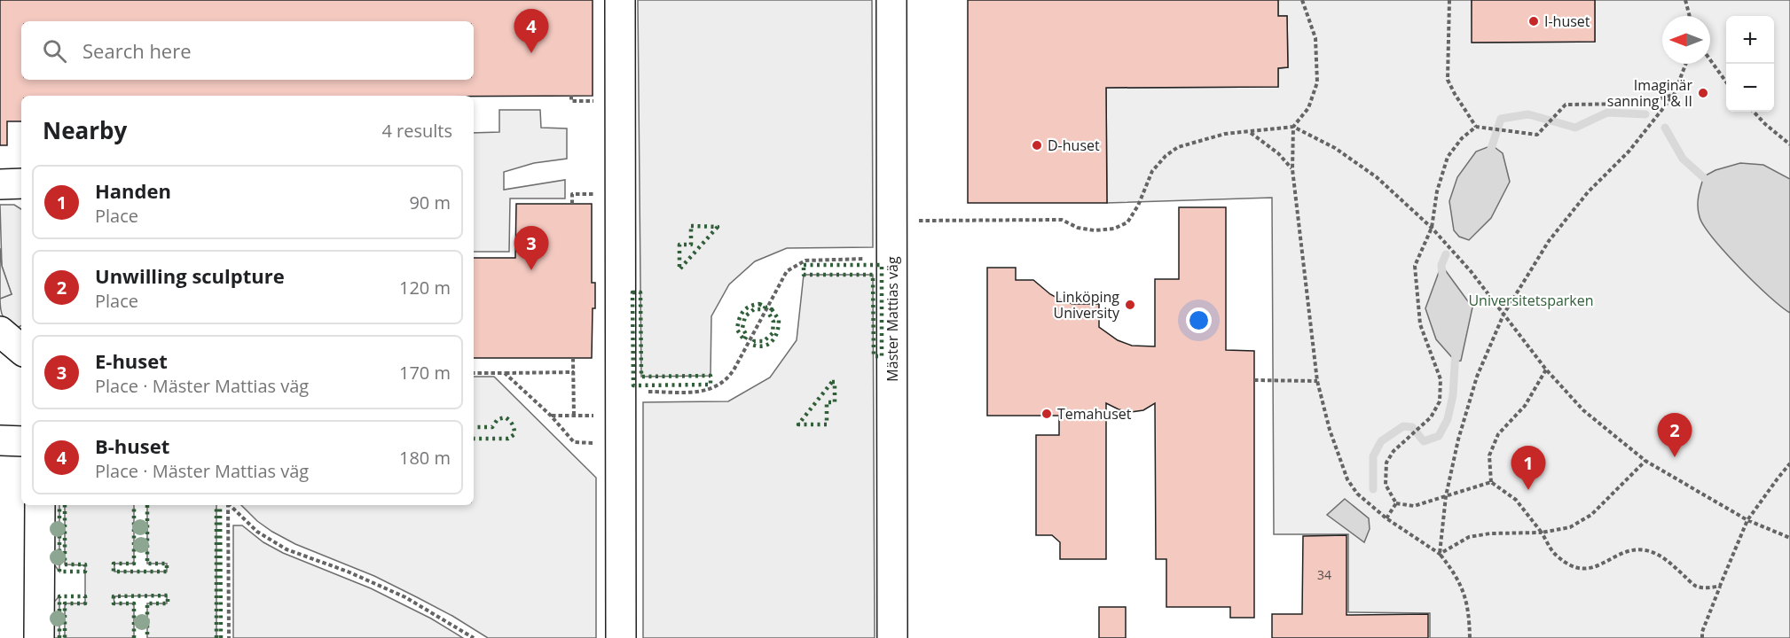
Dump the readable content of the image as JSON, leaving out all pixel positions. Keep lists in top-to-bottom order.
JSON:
{
  "streets": {
    "street": ["Mäster Mattias väg"]
  },
  "parks": ["Universitetsparken"],
  "places": [
    "I-huset",
    "Imaginär sanning I & II",
    "D-huset",
    "Linköping University",
    "Temahuset"
  ],
  "house_numbers": ["34"],
  "north": "left",
  "page": {
    "pins": [
      "4",
      "3",
      "2",
      "1"
    ],
    "map_buttons": ["+", "−"],
    "search": "Search here",
    "heading": ["Nearby", "4 results"],
    "list": [
      {
        "mark": "1",
        "name": "Handen",
        "note": "Place",
        "value": "90 m"
      },
      {
        "mark": "2",
        "name": "Unwilling sculpture",
        "note": "Place",
        "value": "120 m"
      },
      {
        "mark": "3",
        "name": "E-huset",
        "note": "Place · Mäster Mattias väg",
        "value": "170 m"
      },
      {
        "mark": "4",
        "name": "B-huset",
        "note": "Place · Mäster Mattias väg",
        "value": "180 m"
      }
    ]
  }
}
